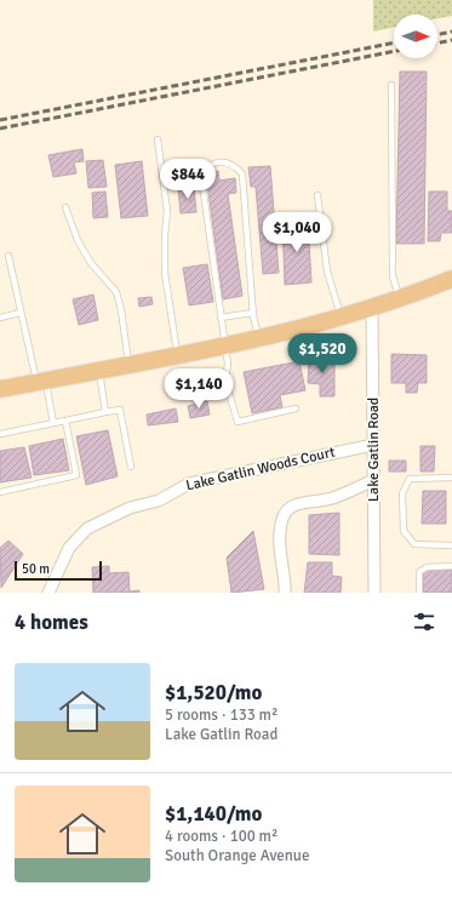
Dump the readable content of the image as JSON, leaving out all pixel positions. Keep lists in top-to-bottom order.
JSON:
{
  "streets": {
    "street": ["Lake Gatlin Road", "Lake Gatlin Woods Court"]
  },
  "crossings": [
    ["Lake Gatlin Road", "Lake Gatlin Woods Court"]
  ],
  "scale_bar": "50 m",
  "north": "right",
  "page": {
    "price": [
      "$844",
      "$1,040",
      "$1,520",
      "$1,140"
    ],
    "scale": "50 m",
    "heading": "4 homes",
    "list": [
      {
        "name": "$1,520/mo",
        "note": "5 rooms · 133 m² · Lake Gatlin Road"
      },
      {
        "name": "$1,140/mo",
        "note": "4 rooms · 100 m² · South Orange Avenue"
      }
    ]
  }
}
